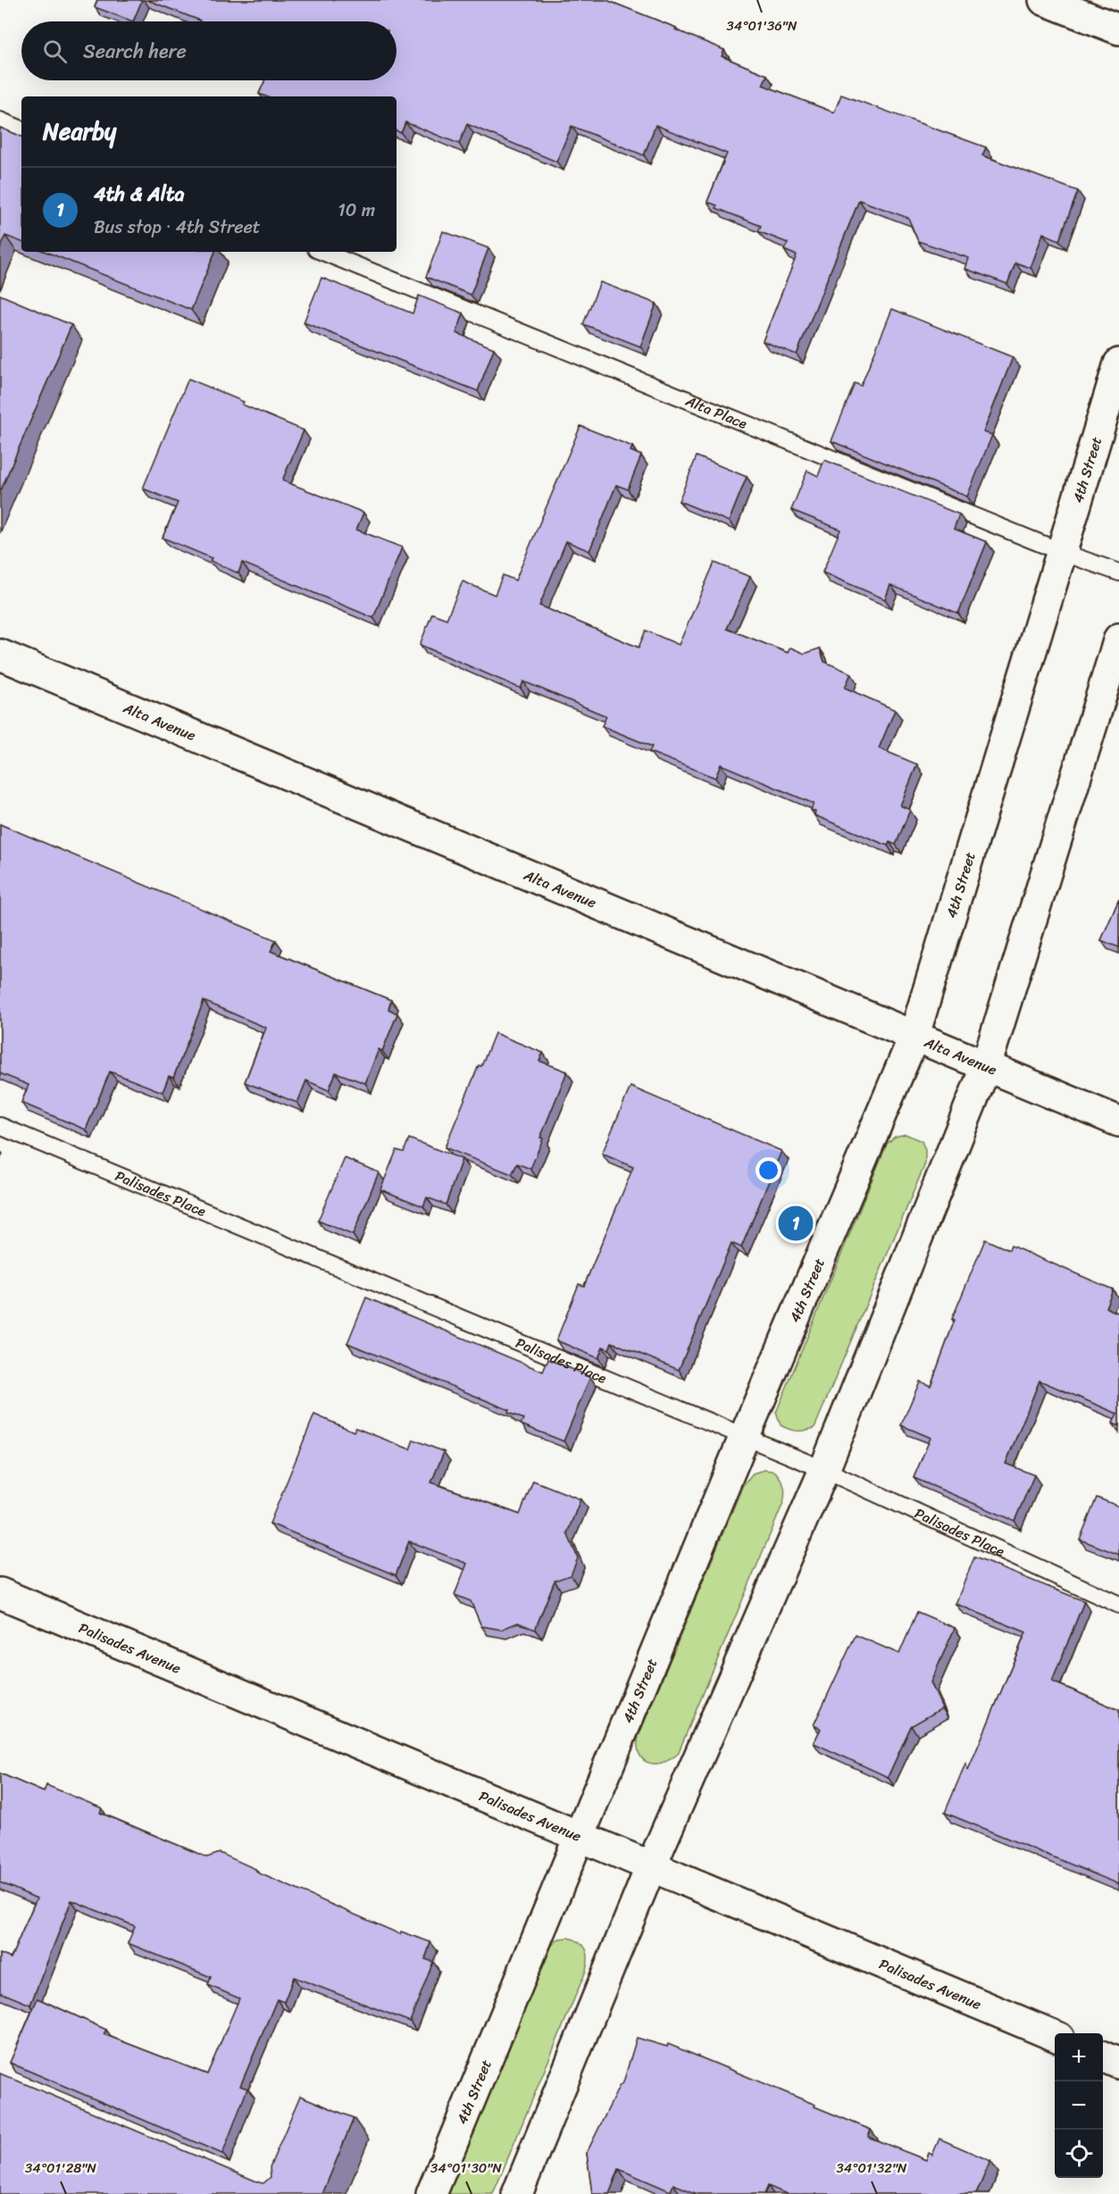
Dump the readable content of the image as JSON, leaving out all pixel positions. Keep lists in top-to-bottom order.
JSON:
{
  "streets": {
    "street": ["4th Street", "Alta Avenue", "Palisades Avenue"],
    "lane": ["Alta Place", "Palisades Place"]
  },
  "crossings": [
    ["Alta Place", "4th Street"],
    ["4th Street", "Alta Avenue"],
    ["4th Street", "Palisades Place"],
    ["4th Street", "Palisades Avenue"]
  ],
  "page": {
    "search": "Search here",
    "heading": "Nearby",
    "list": [
      {
        "mark": "1",
        "name": "4th & Alta",
        "note": "Bus stop · 4th Street",
        "value": "10 m"
      }
    ],
    "pins": "1",
    "map_buttons": ["+", "−"]
  },
  "coordinates": [
    "34°01'36\"N",
    "34°01'28\"N",
    "34°01'30\"N",
    "34°01'32\"N"
  ]
}
